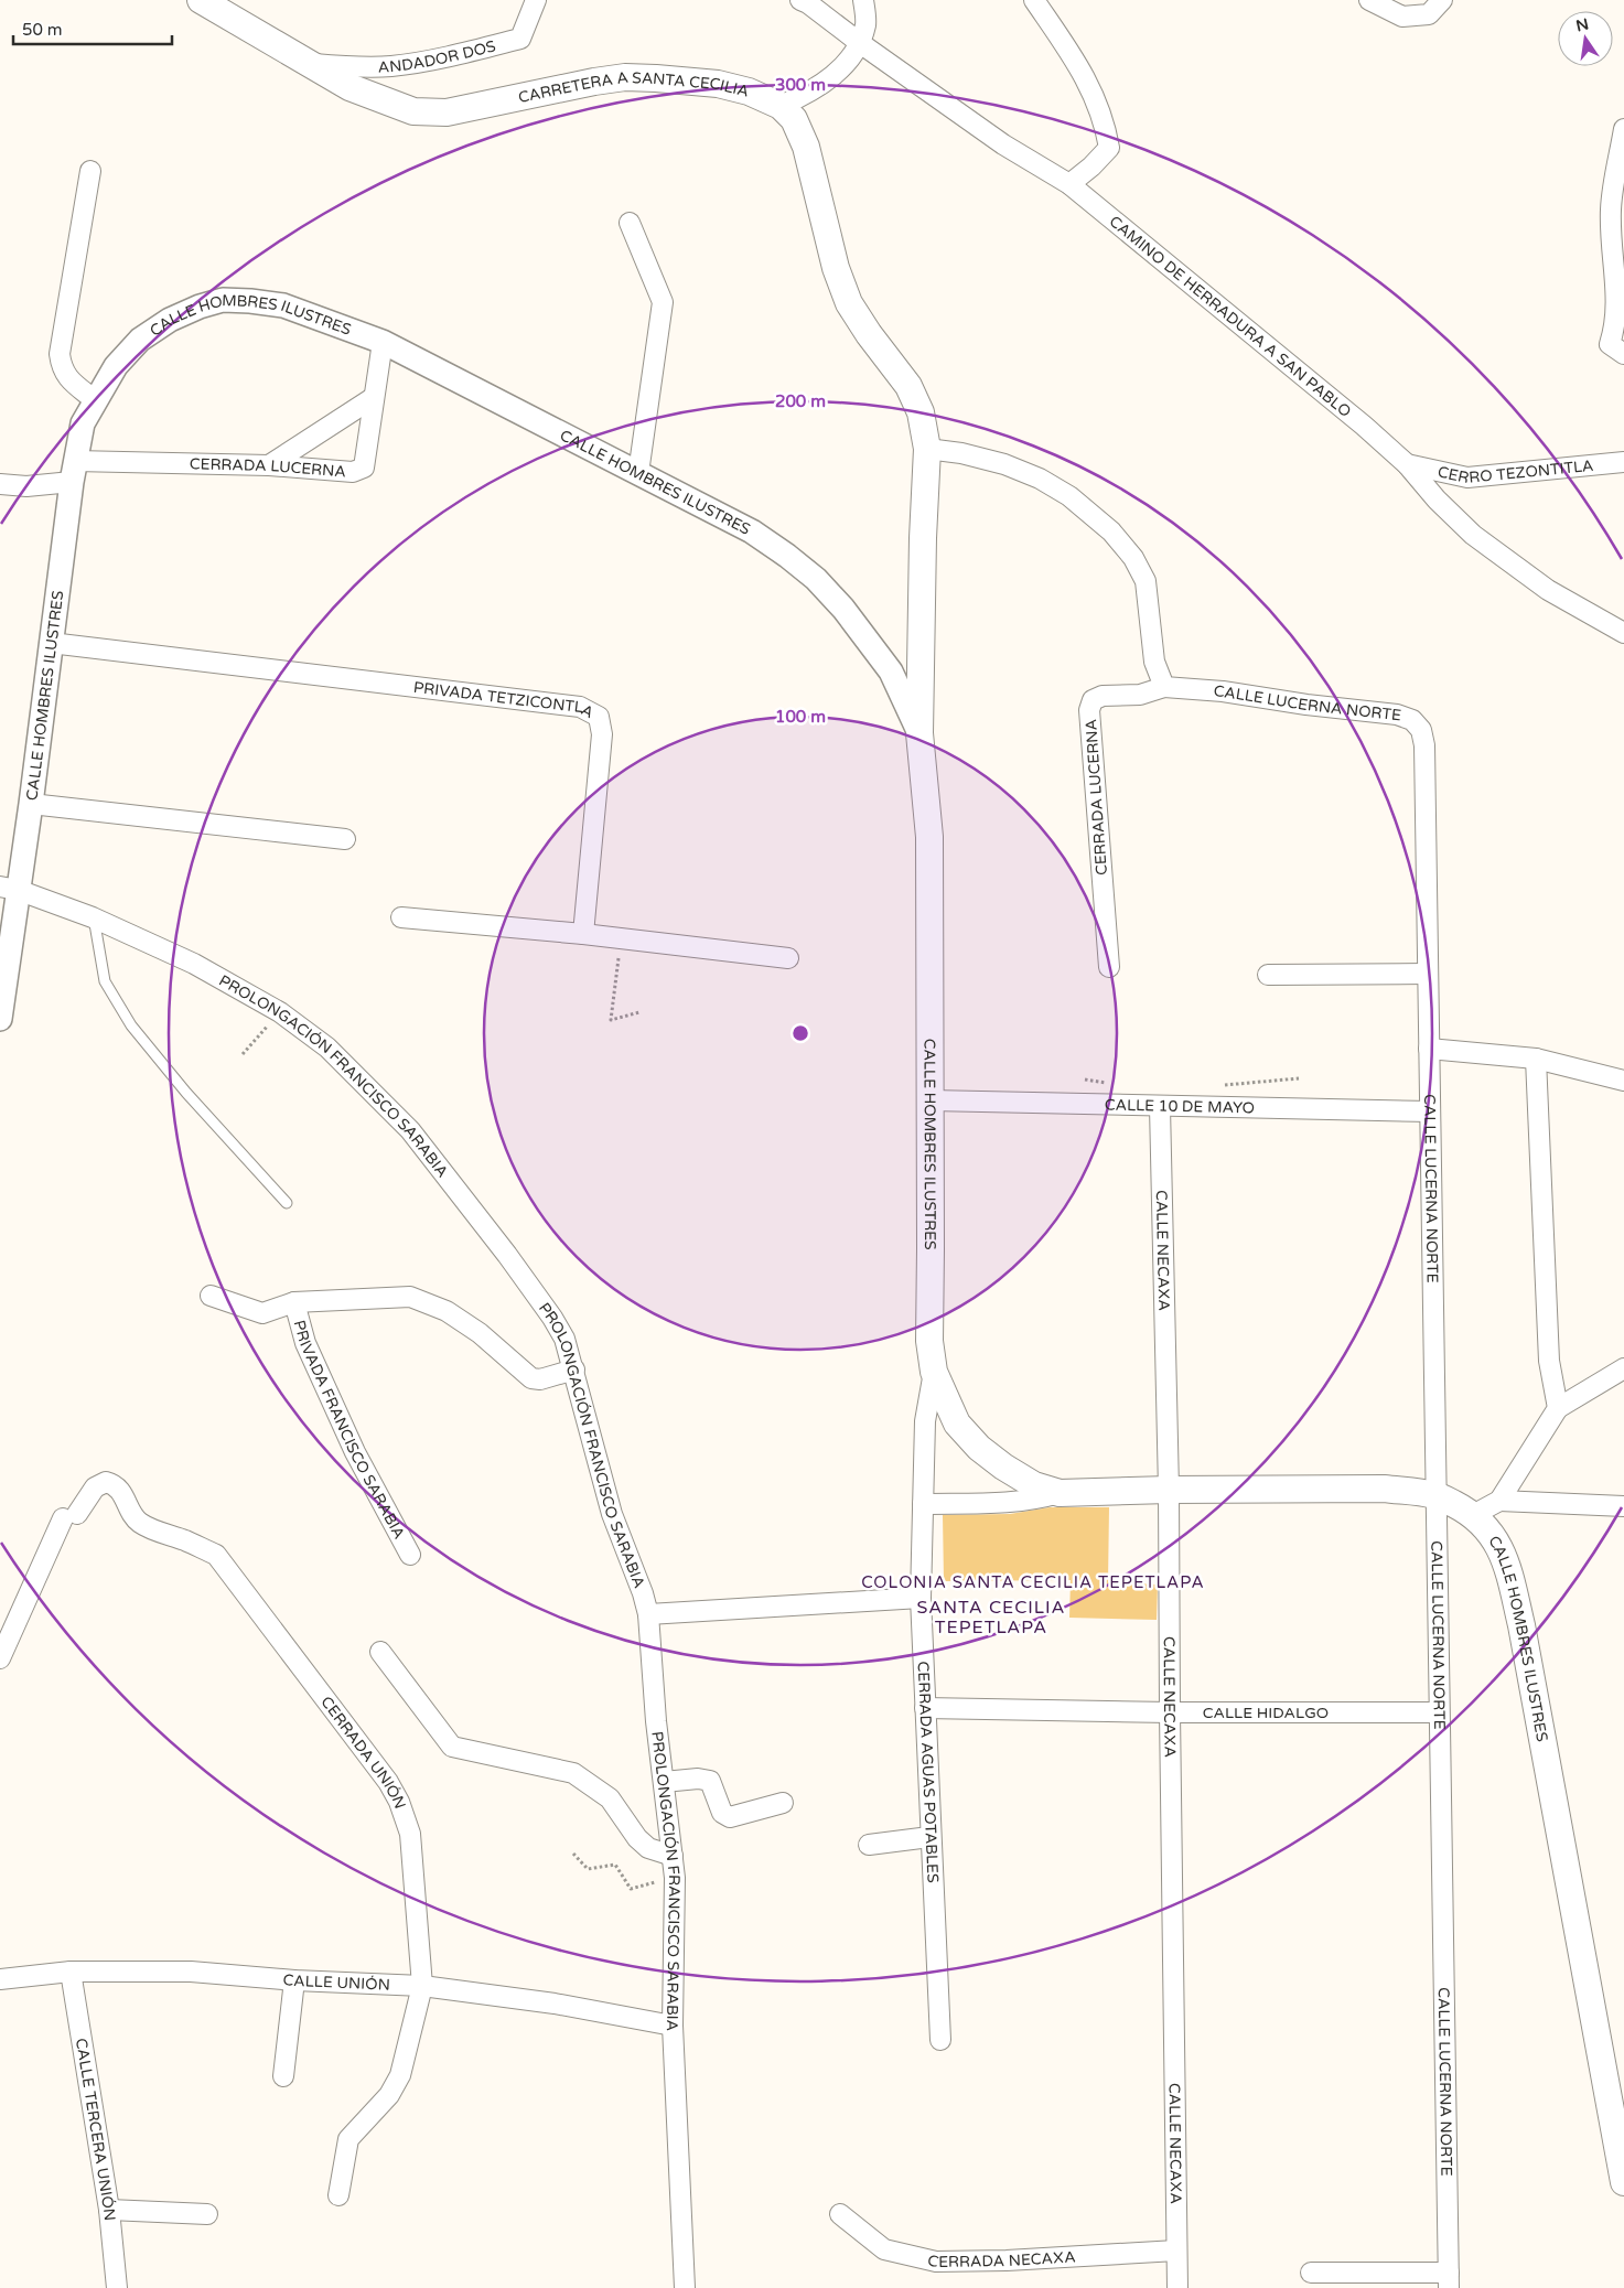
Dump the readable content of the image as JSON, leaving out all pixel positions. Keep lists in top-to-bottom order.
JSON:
{
  "streets": {
    "main road": ["CARRETERA A SANTA CECILIA", "CALLE HOMBRES ILUSTRES"],
    "street": [
      "ANDADOR DOS",
      "CAMINO DE HERRADURA A SAN PABLO",
      "CERRO TEZONTITLA",
      "CERRADA LUCERNA",
      "PRIVADA TETZICONTLA",
      "CALLE LUCERNA NORTE",
      "PROLONGACIÓN FRANCISCO SARABIA",
      "CALLE 10 DE MAYO",
      "CALLE NECAXA",
      "PRIVADA FRANCISCO SARABIA",
      "CALLE HIDALGO",
      "CERRADA UNIÓN",
      "CERRADA AGUAS POTABLES",
      "CALLE UNIÓN",
      "CALLE TERCERA UNIÓN",
      "CERRADA NECAXA"
    ]
  },
  "crossings": [
    ["ANDADOR DOS", "CARRETERA A SANTA CECILIA"],
    ["CARRETERA A SANTA CECILIA", "CALLE HOMBRES ILUSTRES"],
    ["CAMINO DE HERRADURA A SAN PABLO", "CERRO TEZONTITLA"],
    ["CALLE HOMBRES ILUSTRES", "CERRADA LUCERNA"],
    ["CALLE HOMBRES ILUSTRES", "PRIVADA TETZICONTLA"],
    ["CALLE HOMBRES ILUSTRES", "CALLE LUCERNA NORTE"],
    ["CALLE HOMBRES ILUSTRES", "PROLONGACIÓN FRANCISCO SARABIA"],
    ["CALLE HOMBRES ILUSTRES", "CALLE 10 DE MAYO"],
    ["CALLE HOMBRES ILUSTRES", "CALLE NECAXA"],
    ["CALLE HOMBRES ILUSTRES", "CERRADA AGUAS POTABLES"],
    ["CERRADA LUCERNA", "CALLE LUCERNA NORTE"],
    ["CALLE LUCERNA NORTE", "CALLE 10 DE MAYO"],
    ["CALLE LUCERNA NORTE", "CALLE HIDALGO"],
    ["PROLONGACIÓN FRANCISCO SARABIA", "CALLE UNIÓN"],
    ["CALLE 10 DE MAYO", "CALLE NECAXA"],
    ["CALLE NECAXA", "CALLE HIDALGO"],
    ["CALLE NECAXA", "CERRADA NECAXA"],
    ["CALLE HIDALGO", "CERRADA AGUAS POTABLES"],
    ["CERRADA UNIÓN", "CALLE UNIÓN"],
    ["CALLE UNIÓN", "CALLE TERCERA UNIÓN"]
  ],
  "districts": ["COLONIA SANTA CECILIA TEPETLAPA", "SANTA CECILIA TEPETLAPA"],
  "scale_bar": "50 m",
  "north": "top",
  "rings": ["300 m", "200 m", "100 m"]
}
